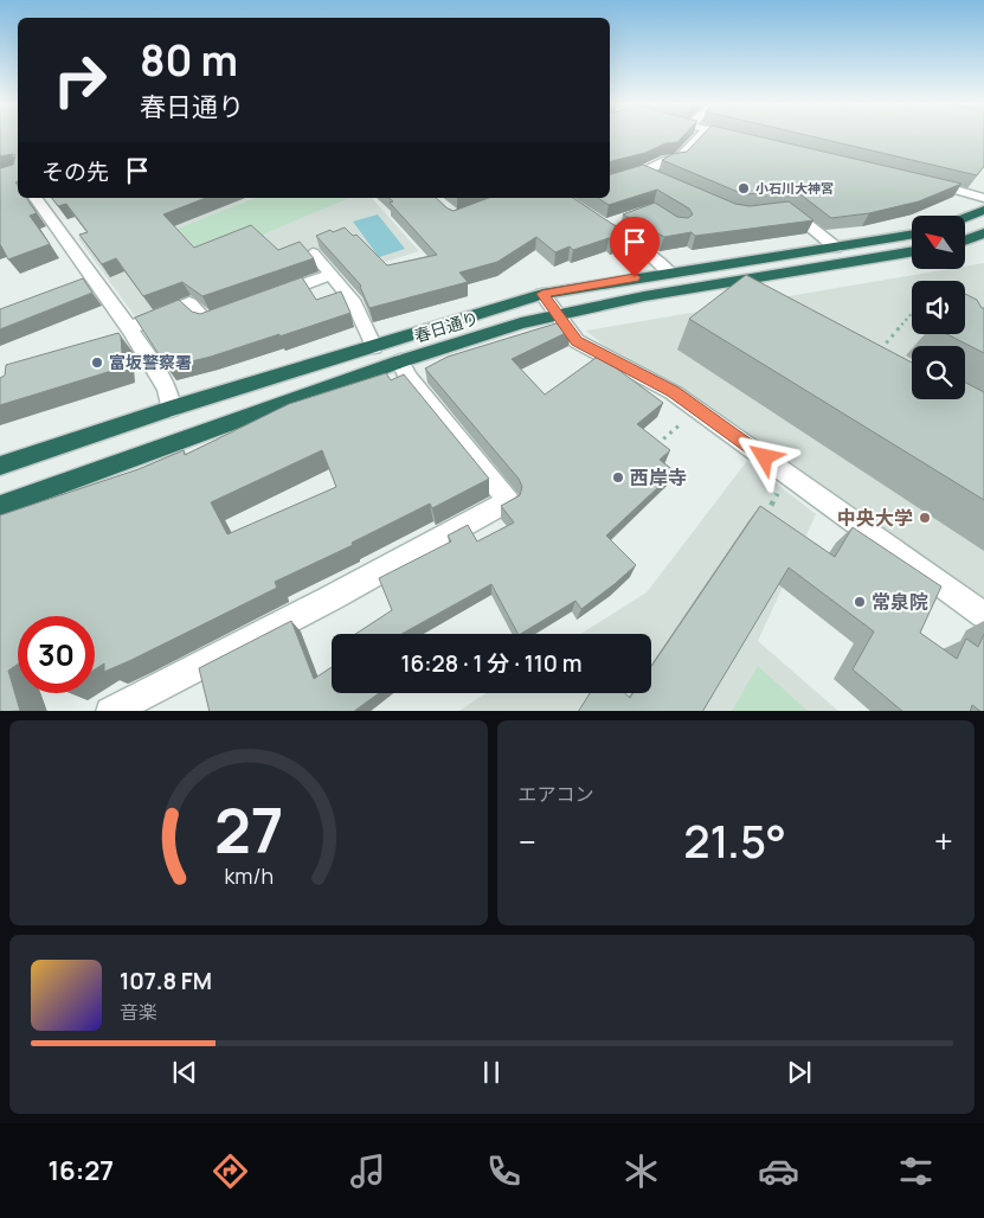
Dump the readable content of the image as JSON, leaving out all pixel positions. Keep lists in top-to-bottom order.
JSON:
{
  "streets": {
    "highway": ["春日通り"]
  },
  "places": [
    "小石川大神宮",
    "富坂警察署",
    "西岸寺",
    "中央大学",
    "常泉院"
  ],
  "north": "top left",
  "page": {
    "turn": ["80 m", "春日通り"],
    "then": "その先",
    "limit": "30",
    "trip": "16:28 · 1 分 · 110 m",
    "tile": "エアコン",
    "heat": ["−", "21.5°", "+"],
    "song": ["107.8 FM", "音楽"],
    "tabs": "16:27",
    "gauge": ["27", "km/h"]
  }
}
